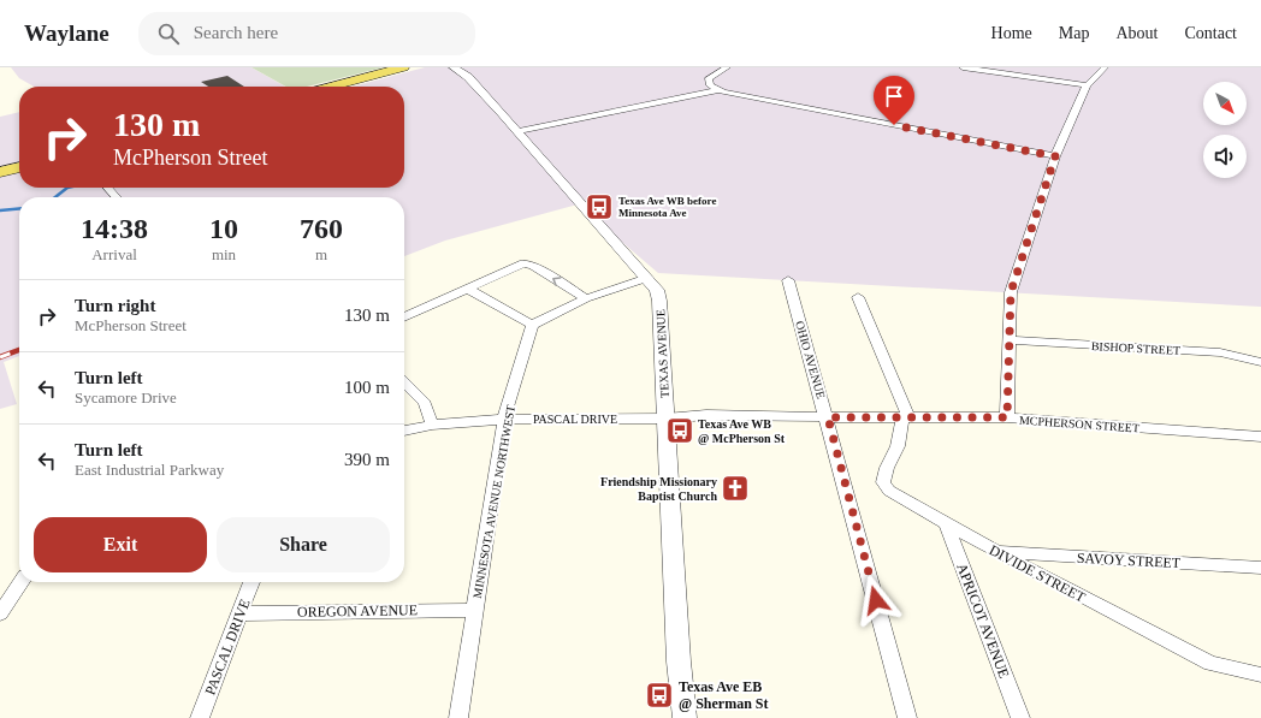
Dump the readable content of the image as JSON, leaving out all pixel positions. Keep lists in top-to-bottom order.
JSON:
{
  "streets": {
    "street": [
      "BISHOP STREET",
      "TEXAS AVENUE",
      "OHIO AVENUE",
      "PASCAL DRIVE",
      "MCPHERSON STREET",
      "MINNESOTA AVENUE NORTHWEST",
      "SAVOY STREET",
      "DIVIDE STREET",
      "OREGON AVENUE",
      "APRICOT AVENUE"
    ]
  },
  "crossings": [
    ["TEXAS AVENUE", "PASCAL DRIVE"],
    ["TEXAS AVENUE", "MCPHERSON STREET"],
    ["OHIO AVENUE", "MCPHERSON STREET"],
    ["PASCAL DRIVE", "MCPHERSON STREET"],
    ["PASCAL DRIVE", "MINNESOTA AVENUE NORTHWEST"],
    ["PASCAL DRIVE", "OREGON AVENUE"],
    ["MCPHERSON STREET", "DIVIDE STREET"],
    ["MINNESOTA AVENUE NORTHWEST", "OREGON AVENUE"],
    ["SAVOY STREET", "DIVIDE STREET"],
    ["DIVIDE STREET", "APRICOT AVENUE"]
  ],
  "places": {
    "bus stop": ["Texas Ave WB before Minnesota Ave", "Texas Ave WB @ McPherson St", "Texas Ave EB @ Sherman St"],
    "church": ["Friendship Missionary Baptist Church"]
  },
  "north": "bottom right",
  "page": {
    "header": "Waylane",
    "search": "Search here",
    "nav": [
      "Home",
      "Map",
      "About",
      "Contact"
    ],
    "turn": ["130 m", "McPherson Street"],
    "eta": [
      "14:38",
      "Arrival",
      "10",
      "min",
      "760",
      "m"
    ],
    "list": [
      {
        "name": "Turn right",
        "note": "McPherson Street",
        "value": "130 m"
      },
      {
        "name": "Turn left",
        "note": "Sycamore Drive",
        "value": "100 m"
      },
      {
        "name": "Turn left",
        "note": "East Industrial Parkway",
        "value": "390 m"
      }
    ],
    "buttons": ["Exit", "Share"]
  }
}
